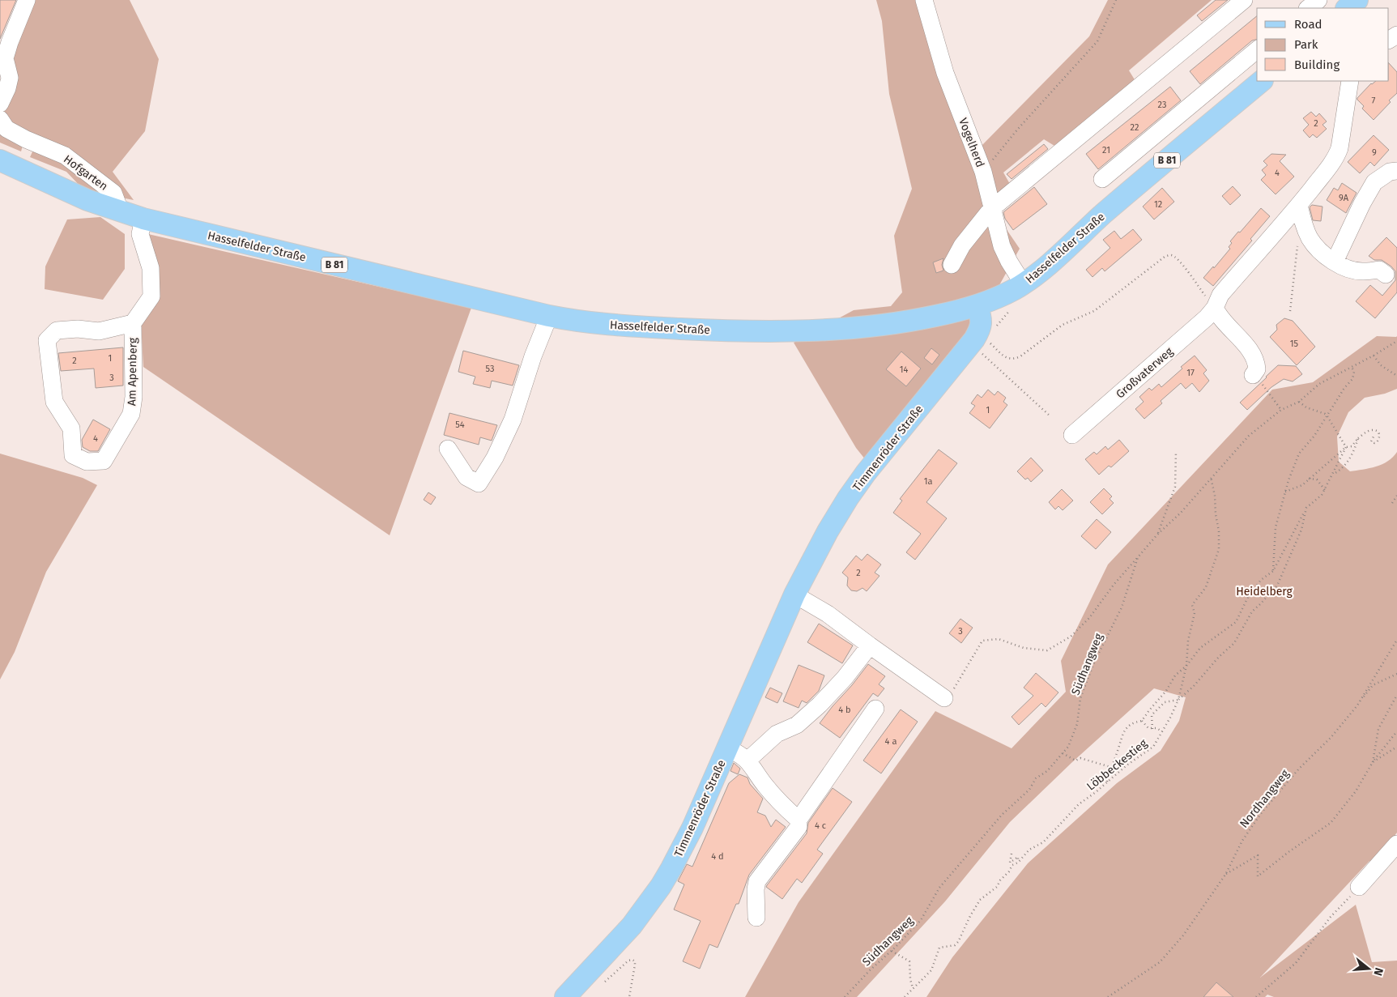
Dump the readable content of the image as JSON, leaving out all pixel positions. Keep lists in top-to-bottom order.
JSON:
{
  "streets": {
    "main road": ["B 81", "Hasselfelder Straße", "Timmenröder Straße"],
    "street": [
      "Vogelherd",
      "Hofgarten",
      "Am Apenberg",
      "Großvaterweg"
    ],
    "path": ["Südhangweg", "Löbbeckestieg", "Nordhangweg"]
  },
  "crossings": [
    ["Vogelherd", "Hasselfelder Straße"],
    ["Hofgarten", "Hasselfelder Straße"],
    ["Hasselfelder Straße", "Am Apenberg"],
    ["Hasselfelder Straße", "Timmenröder Straße"]
  ],
  "parks": ["Heidelberg"],
  "house_numbers": [
    "7",
    "23",
    "2",
    "22",
    "21",
    "9",
    "4",
    "9A",
    "12",
    "15",
    "1",
    "2",
    "53",
    "14",
    "17",
    "3",
    "1",
    "54",
    "4",
    "1a",
    "2",
    "3",
    "4 b",
    "4 a",
    "4 c",
    "4 d"
  ],
  "legend": ["Road", "Park", "Building"],
  "north": "right"
}
